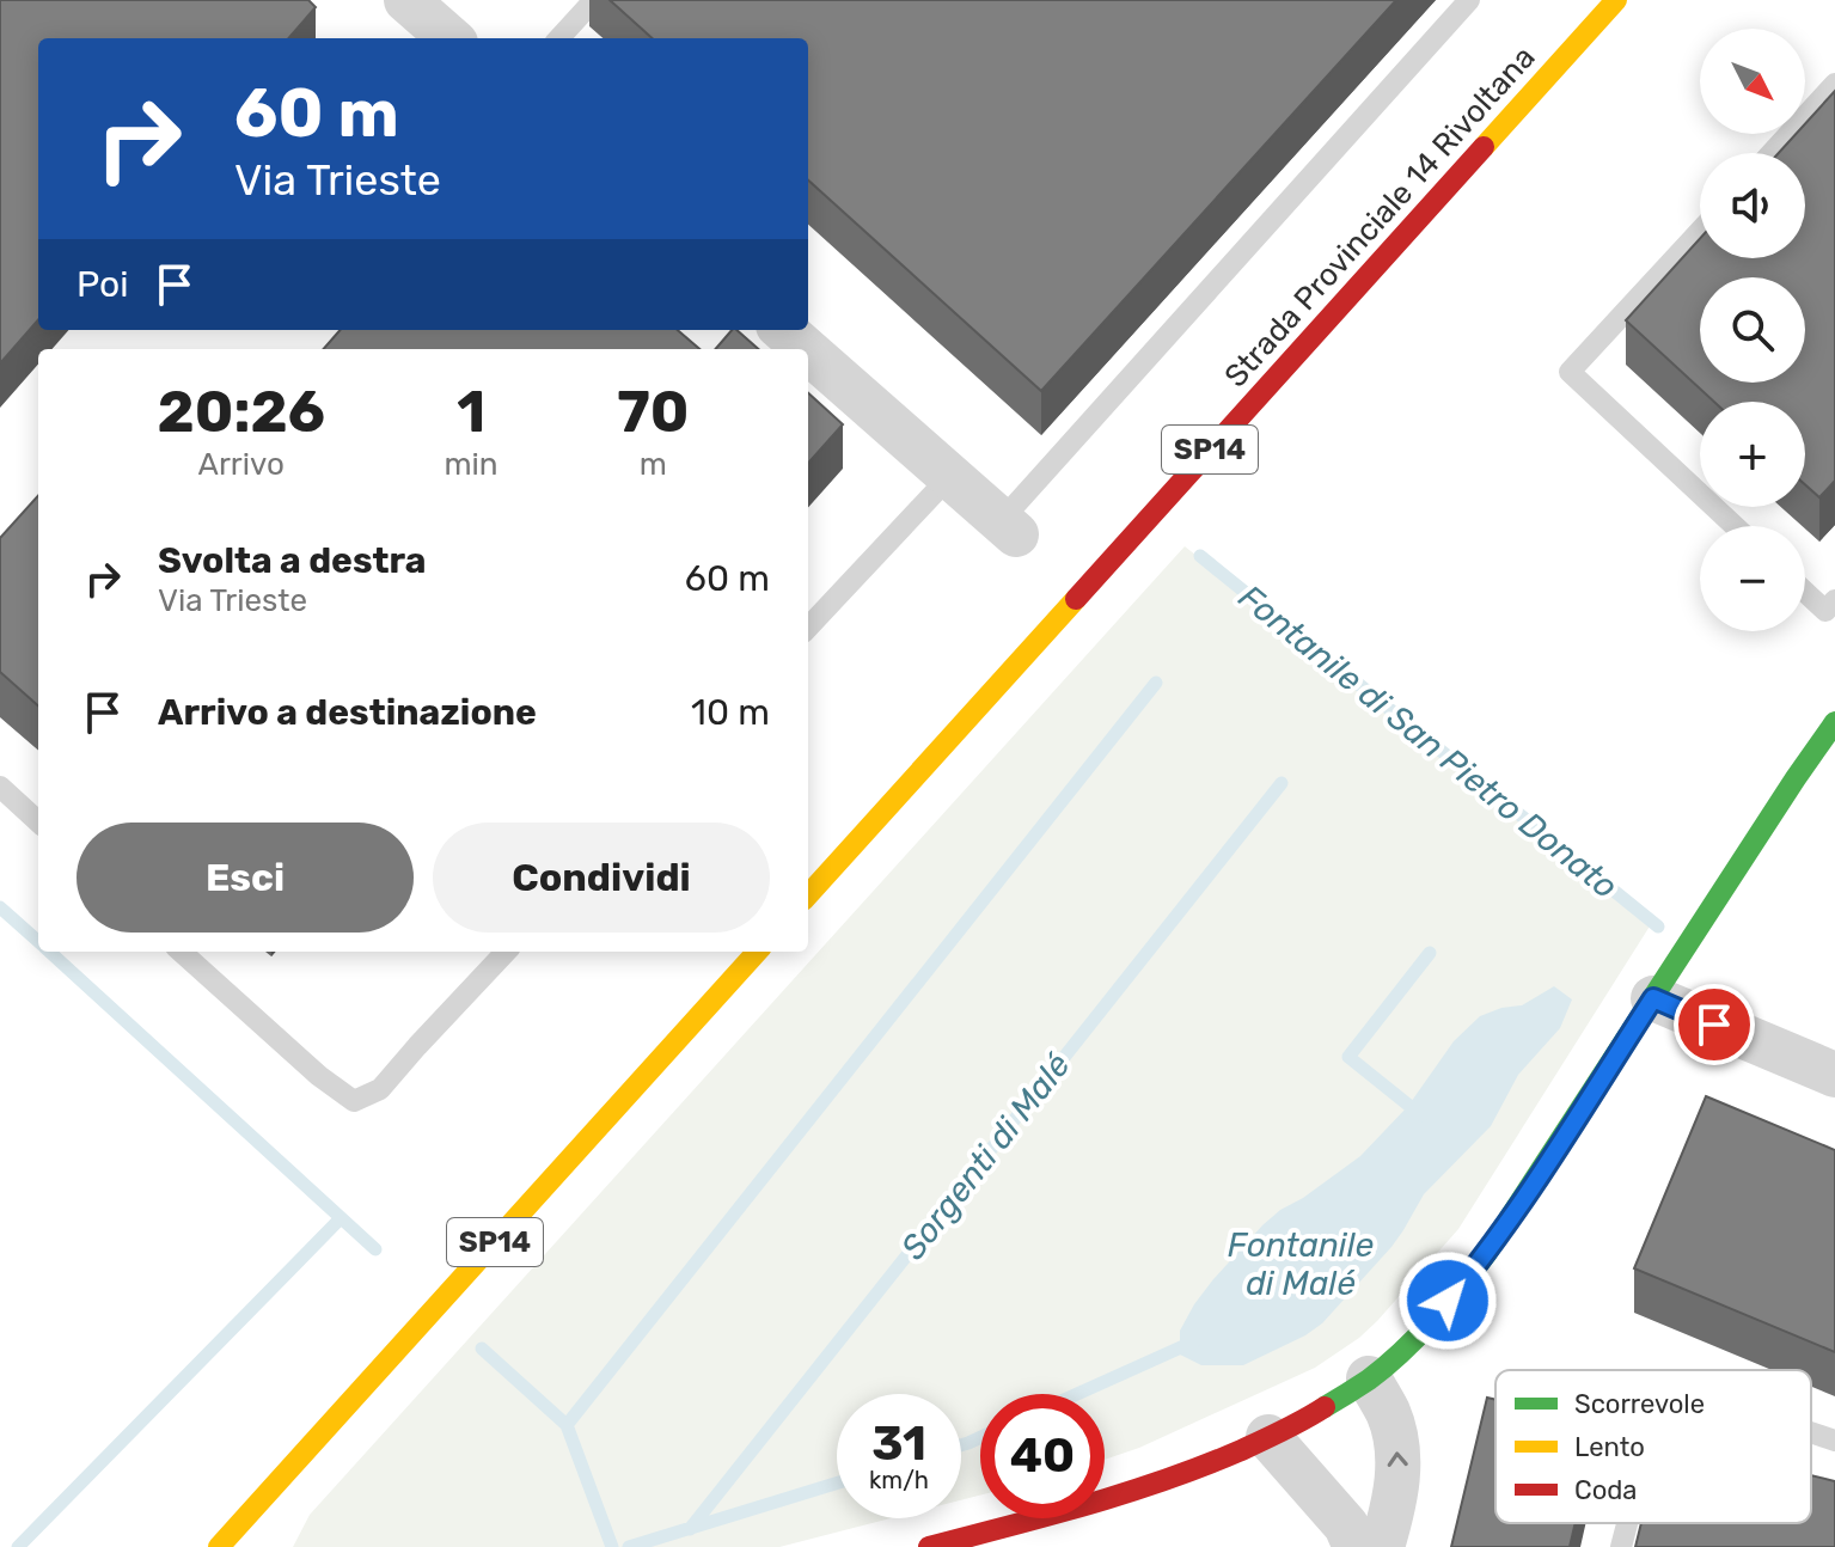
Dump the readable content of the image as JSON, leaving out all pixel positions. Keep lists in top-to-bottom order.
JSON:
{
  "streets": {
    "main road": ["Strada Provinciale 14 Rivoltana", "SP14"]
  },
  "water": ["Fontanile di San Pietro Donato", "Sorgenti di Malé", "Fontanile di Malé"],
  "legend": ["Scorrevole", "Lento", "Coda"],
  "north": "bottom right",
  "page": {
    "map_buttons": ["+", "−"],
    "turn": ["60 m", "Via Trieste"],
    "then": "Poi",
    "eta": [
      "20:26",
      "Arrivo",
      "1",
      "min",
      "70",
      "m"
    ],
    "list": [
      {
        "name": "Svolta a destra",
        "note": "Via Trieste",
        "value": "60 m"
      },
      {
        "name": "Arrivo a destinazione",
        "value": "10 m"
      }
    ],
    "buttons": ["Esci", "Condividi"],
    "speed": "31 km/h",
    "limit": "40"
  }
}
